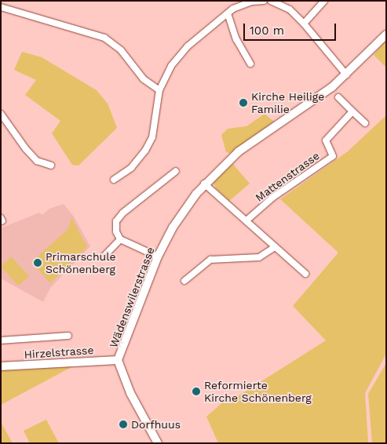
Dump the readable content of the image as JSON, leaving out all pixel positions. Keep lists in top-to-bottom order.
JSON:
{
  "streets": {
    "street": ["Mattenstrasse", "Wädenswilerstrasse", "Hirzelstrasse"]
  },
  "crossings": [
    ["Wädenswilerstrasse", "Hirzelstrasse"]
  ],
  "places": [
    "Kirche Heilige Familie",
    "Primarschule Schönenberg",
    "Reformierte Kirche Schönenberg",
    "Dorfhuus"
  ],
  "scale_bar": "100 m"
}
